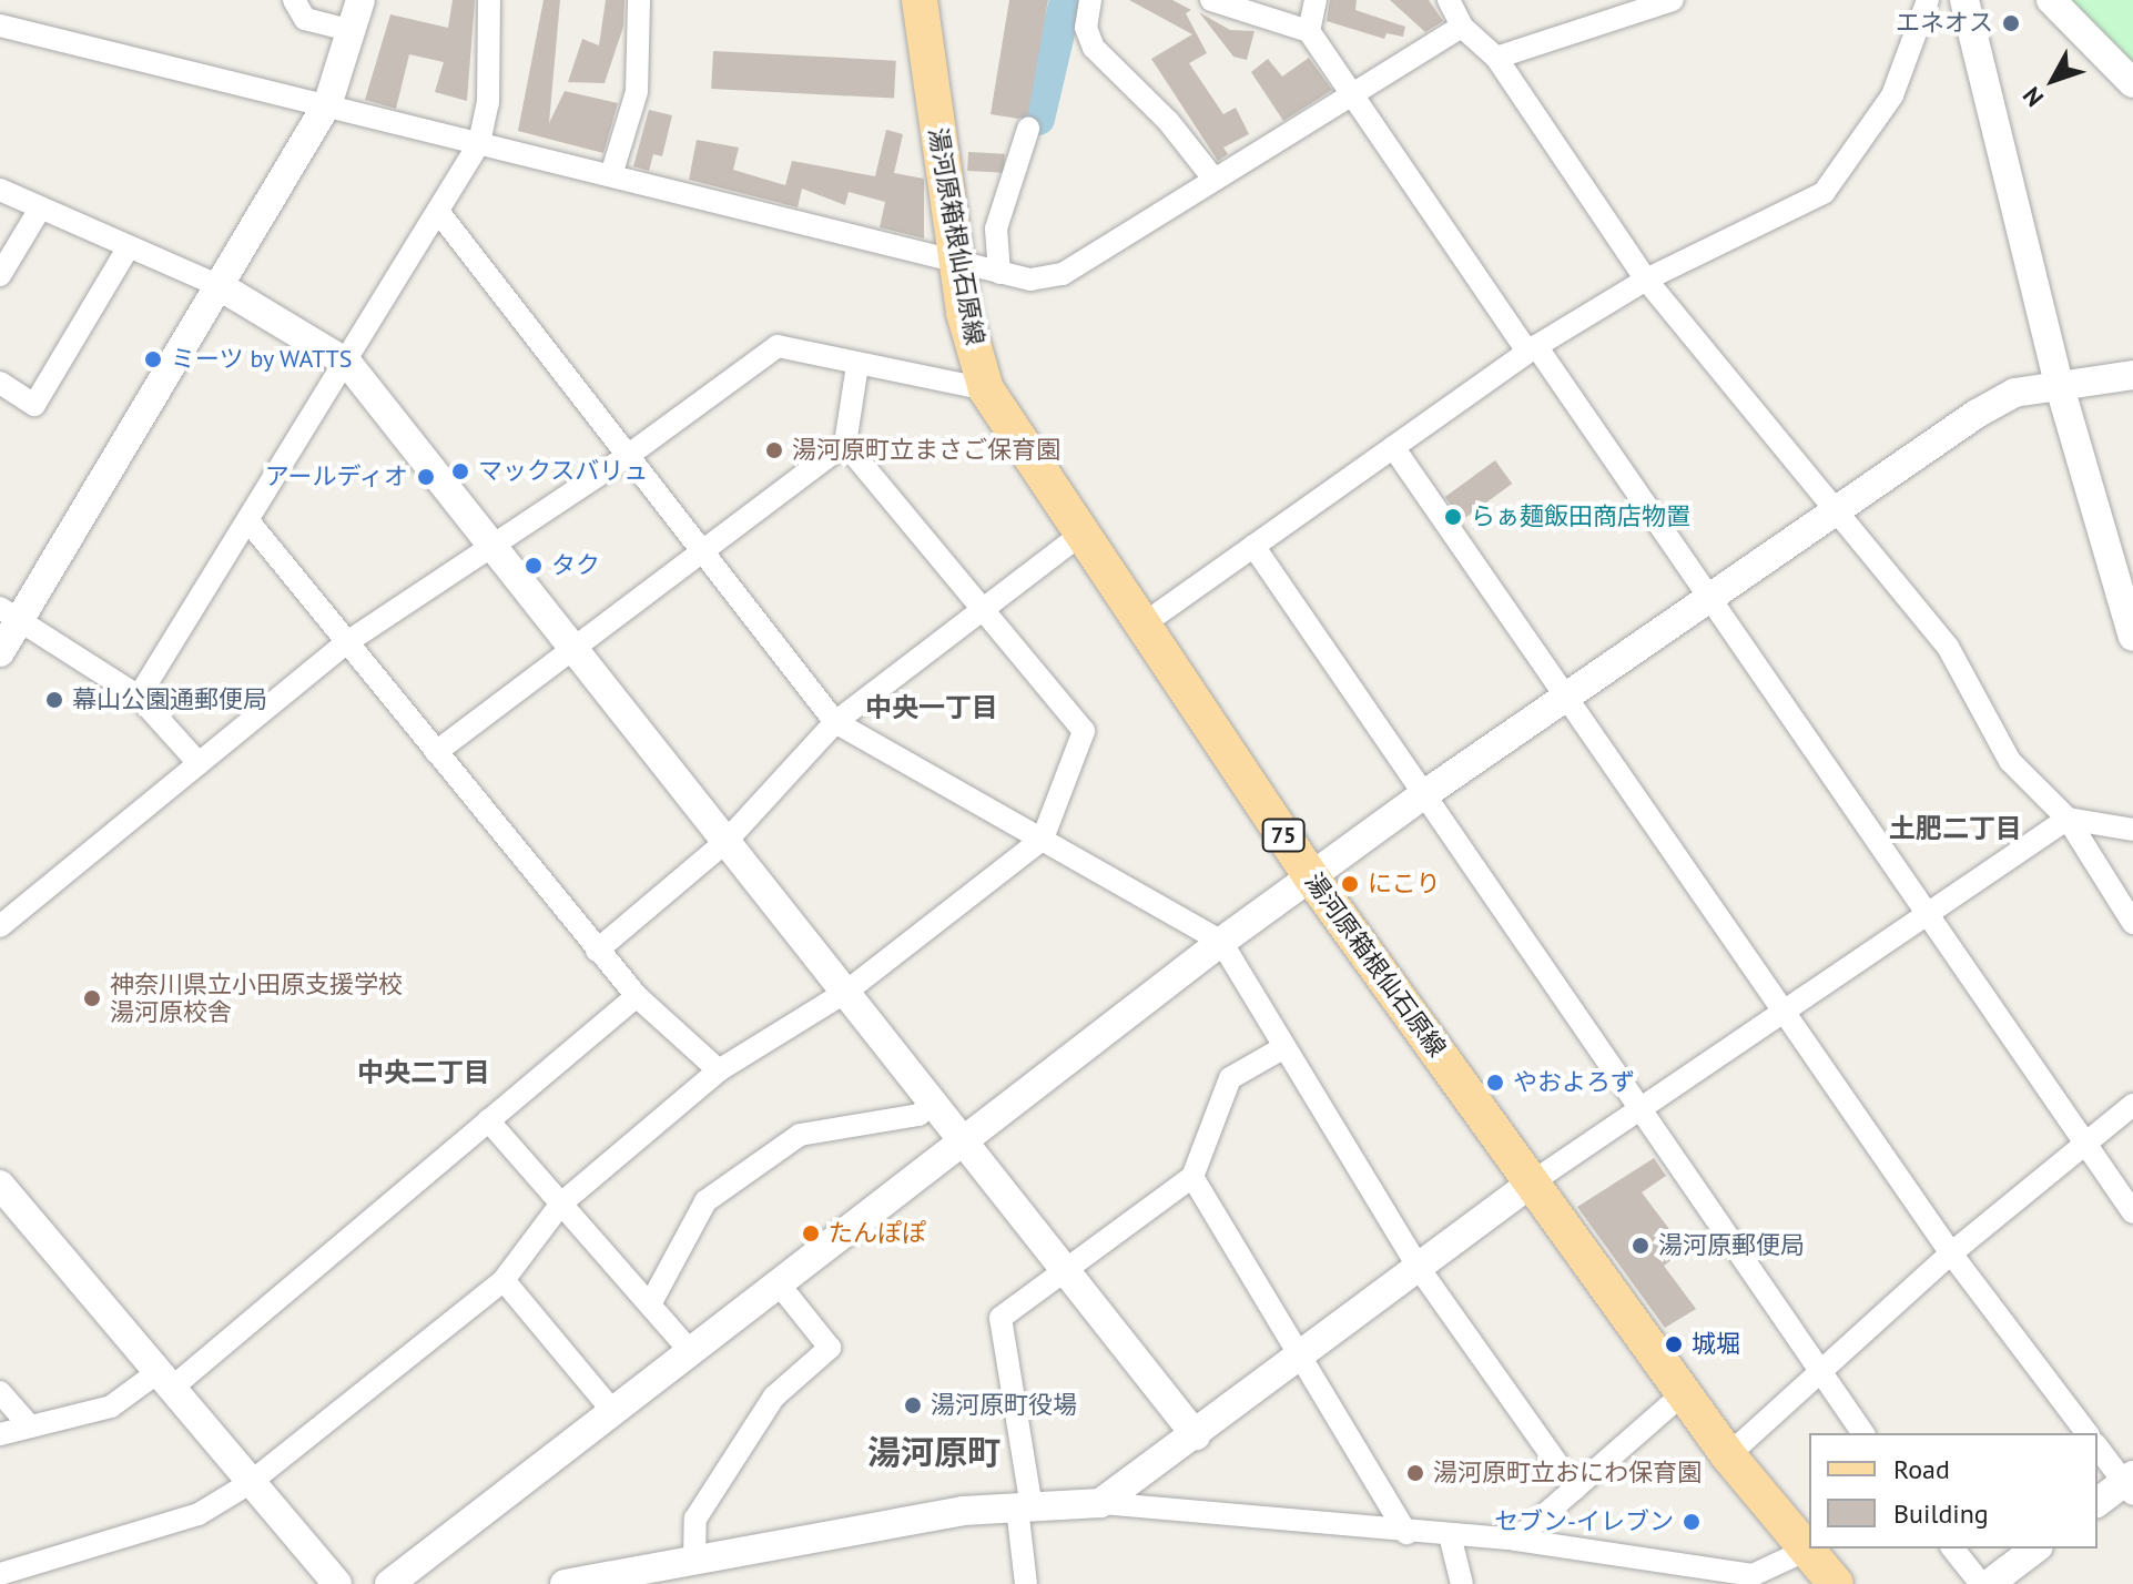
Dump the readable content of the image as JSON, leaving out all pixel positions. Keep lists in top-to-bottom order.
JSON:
{
  "streets": {
    "main road": ["湯河原箱根仙石原線", "75"]
  },
  "districts": [
    "中央一丁目",
    "土肥二丁目",
    "中央二丁目",
    "湯河原町"
  ],
  "places": [
    "エネオス",
    "ミーツ by WATTS",
    "湯河原町立まさご保育園",
    "マックスバリュ",
    "アールディオ",
    "らぁ麺飯田商店物置",
    "タク",
    "幕山公園通郵便局",
    "にこり",
    "神奈川県立小田原支援学校 湯河原校舎",
    "やおよろず",
    "たんぽぽ",
    "湯河原郵便局",
    "城堀",
    "湯河原町役場",
    "湯河原町立おにわ保育園",
    "セブン-イレブン"
  ],
  "legend": ["Road", "Building"],
  "north": "bottom left"
}
